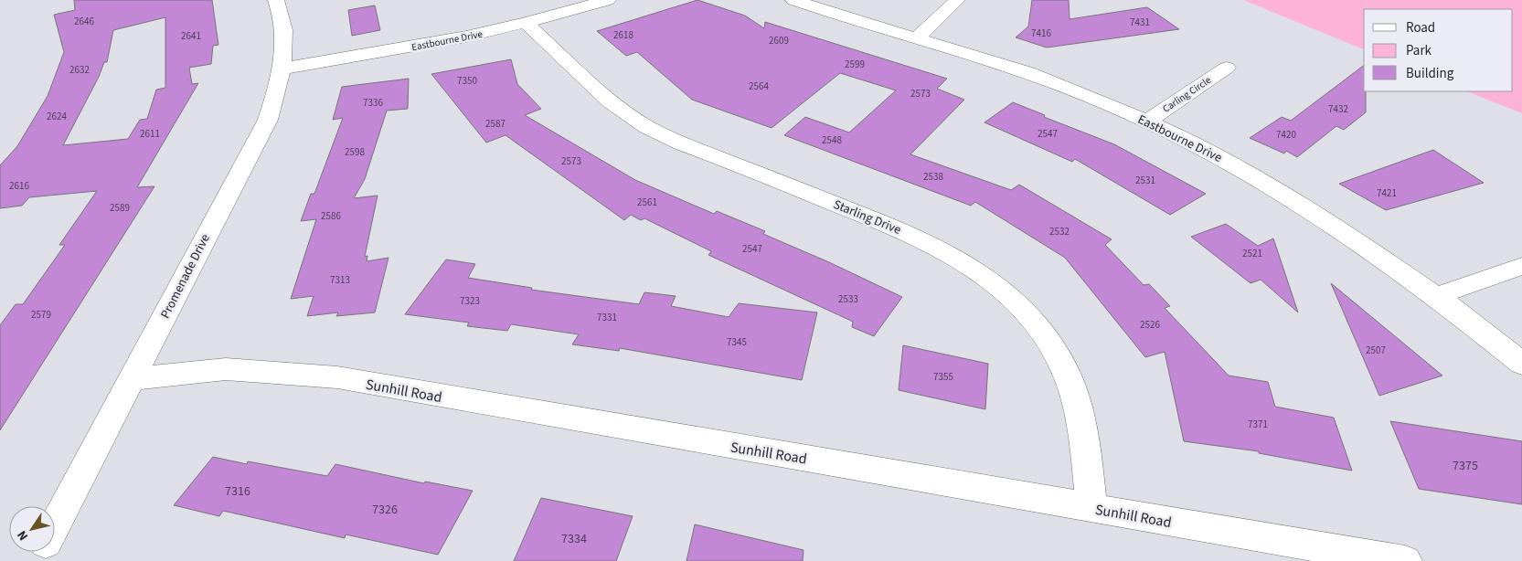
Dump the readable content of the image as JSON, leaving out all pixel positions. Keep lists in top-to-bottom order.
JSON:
{
  "streets": {
    "street": [
      "Eastbourne Drive",
      "Carling Circle",
      "Starling Drive",
      "Promenade Drive",
      "Sunhill Road"
    ]
  },
  "crossings": [
    ["Eastbourne Drive", "Carling Circle"],
    ["Eastbourne Drive", "Starling Drive"],
    ["Eastbourne Drive", "Promenade Drive"],
    ["Starling Drive", "Sunhill Road"],
    ["Promenade Drive", "Sunhill Road"]
  ],
  "house_numbers": [
    "2646",
    "7431",
    "7416",
    "2618",
    "2641",
    "2609",
    "2599",
    "2632",
    "7350",
    "2564",
    "2573",
    "7336",
    "7432",
    "2624",
    "2587",
    "2611",
    "2547",
    "7420",
    "2548",
    "2598",
    "2573",
    "2538",
    "2531",
    "2616",
    "7421",
    "2561",
    "2589",
    "2586",
    "2532",
    "2547",
    "2521",
    "7313",
    "2533",
    "7323",
    "2579",
    "7331",
    "2526",
    "7345",
    "2507",
    "7355",
    "7371",
    "7375",
    "7316",
    "7326",
    "7334"
  ],
  "legend": ["Road", "Park", "Building"],
  "north": "bottom left"
}
